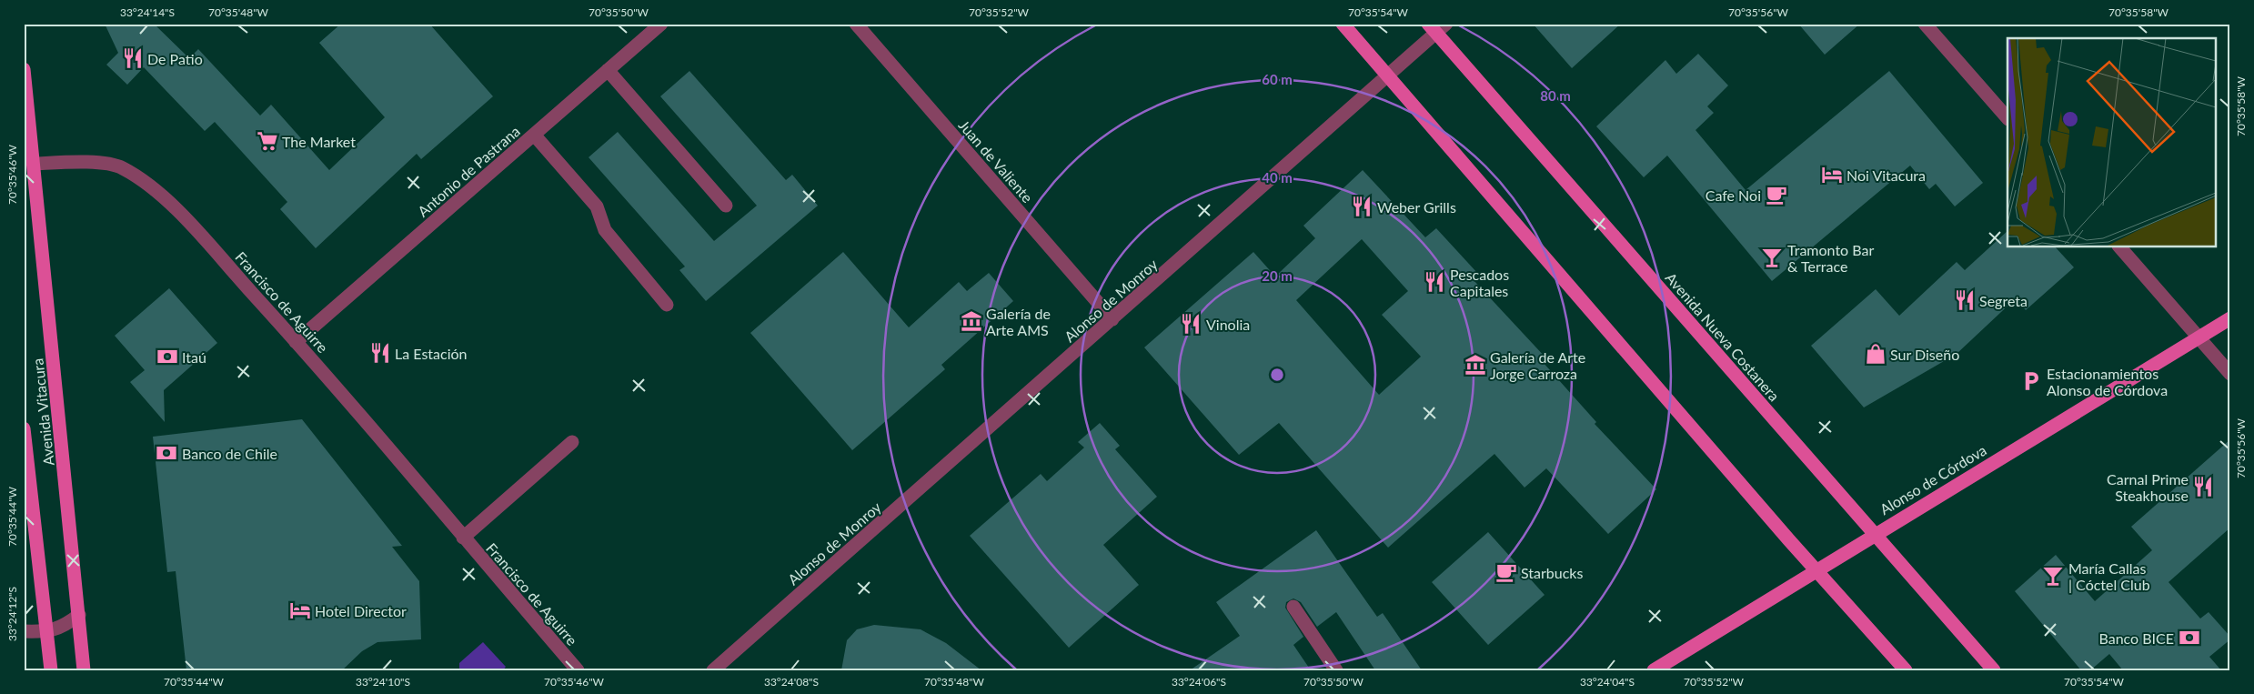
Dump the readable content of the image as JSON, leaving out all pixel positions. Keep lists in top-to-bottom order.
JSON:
{
  "streets": {
    "main road": ["Avenida Nueva Costanera", "Avenida Vitacura", "Alonso de Córdova"],
    "street": [
      "Juan de Valiente",
      "Antonio de Pastrana",
      "Alonso de Monroy",
      "Francisco de Aguirre"
    ]
  },
  "crossings": [
    ["Juan de Valiente", "Alonso de Monroy"],
    ["Antonio de Pastrana", "Francisco de Aguirre"],
    ["Alonso de Monroy", "Avenida Nueva Costanera"],
    ["Francisco de Aguirre", "Avenida Vitacura"],
    ["Avenida Nueva Costanera", "Alonso de Córdova"]
  ],
  "places": {
    "restaurant": [
      "De Patio",
      "Weber Grills",
      "Pescados Capitales",
      "Segreta",
      "Vinolia",
      "La Estación",
      "Carnal Prime Steakhouse"
    ],
    "supermarket": ["The Market"],
    "hotel": ["Noi Vitacura", "Hotel Director"],
    "cafe": ["Cafe Noi", "Starbucks"],
    "bar": ["Tramonto Bar & Terrace", "María Callas | Cóctel Club"],
    "museum": ["Galería de Arte AMS", "Galería de Arte Jorge Carroza"],
    "shop": ["Sur Diseño"],
    "bank": ["Itaú", "Banco de Chile", "Banco BICE"],
    "parking": ["Estacionamientos Alonso de Córdova"]
  },
  "coordinates": [
    "33°24'14\"S",
    "70°35'48\"W",
    "70°35'50\"W",
    "70°35'52\"W",
    "70°35'54\"W",
    "70°35'56\"W",
    "70°35'58\"W",
    "70°35'46\"W",
    "70°35'44\"W",
    "33°24'12\"S",
    "33°24'10\"S",
    "33°24'08\"S",
    "33°24'06\"S",
    "33°24'04\"S"
  ],
  "rings": [
    "60 m",
    "80 m",
    "40 m",
    "20 m"
  ]
}
